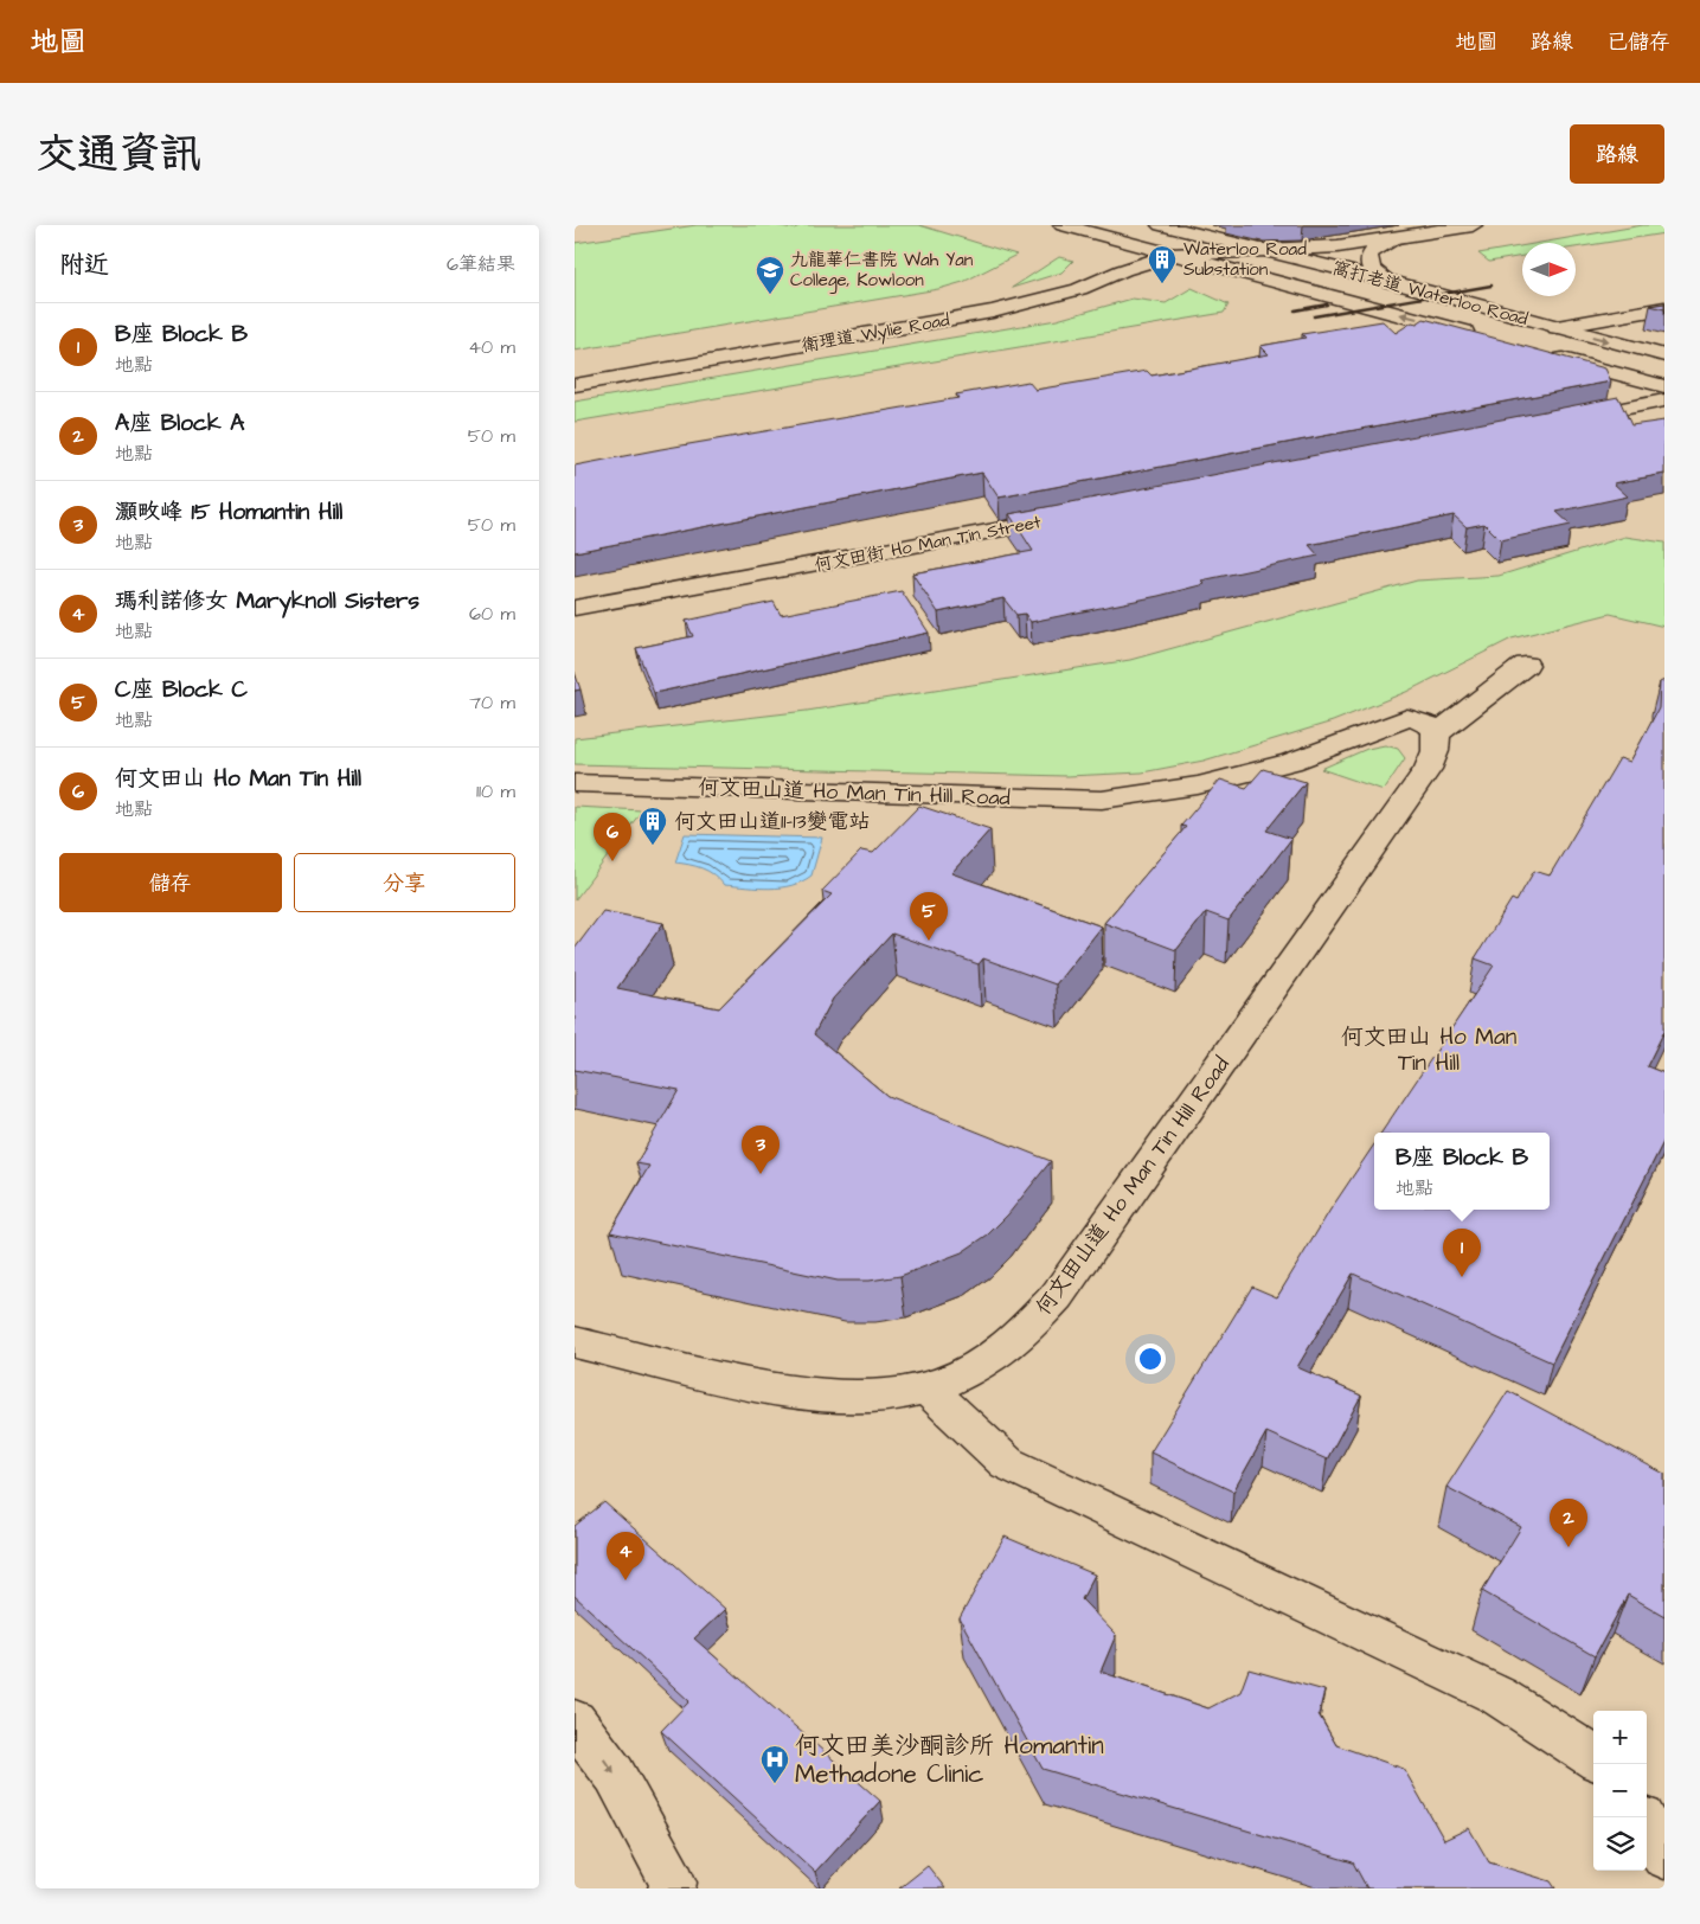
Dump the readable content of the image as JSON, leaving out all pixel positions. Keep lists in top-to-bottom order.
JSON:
{
  "streets": {
    "street": [
      "窩打老道 Waterloo Road",
      "衛理道 Wylie Road",
      "何文田街 Ho Man Tin Street",
      "何文田山道 Ho Man Tin Hill Road"
    ]
  },
  "crossings": [
    ["窩打老道 Waterloo Road", "衛理道 Wylie Road"]
  ],
  "districts": ["何文田山 Ho Man Tin Hill"],
  "places": {
    "building": ["Waterloo Road Substation", "何文田山道11-13變電站"],
    "school or university": ["九龍華仁書院 Wah Yan College, Kowloon"],
    "hospital": ["何文田美沙酮診所 Homantin Methadone Clinic"]
  },
  "north": "right",
  "page": {
    "header": "地圖",
    "nav": ["地圖", "路線", "已儲存"],
    "title": "交通資訊",
    "buttons": [
      "路線",
      ["儲存", "分享"]
    ],
    "heading": ["附近", "6筆結果"],
    "list": [
      {
        "mark": "1",
        "name": "B座 Block B",
        "note": "地點",
        "value": "40 m"
      },
      {
        "mark": "2",
        "name": "A座 Block A",
        "note": "地點",
        "value": "50 m"
      },
      {
        "mark": "3",
        "name": "灝畋峰 15 Homantin Hill",
        "note": "地點",
        "value": "50 m"
      },
      {
        "mark": "4",
        "name": "瑪利諾修女 Maryknoll Sisters",
        "note": "地點",
        "value": "60 m"
      },
      {
        "mark": "5",
        "name": "C座 Block C",
        "note": "地點",
        "value": "70 m"
      },
      {
        "mark": "6",
        "name": "何文田山 Ho Man Tin Hill",
        "note": "地點",
        "value": "110 m"
      }
    ],
    "pins": [
      "6",
      "5",
      "3",
      "1",
      "2",
      "4"
    ],
    "popup": ["B座 Block B", "地點"],
    "map_buttons": ["+", "−"]
  }
}
